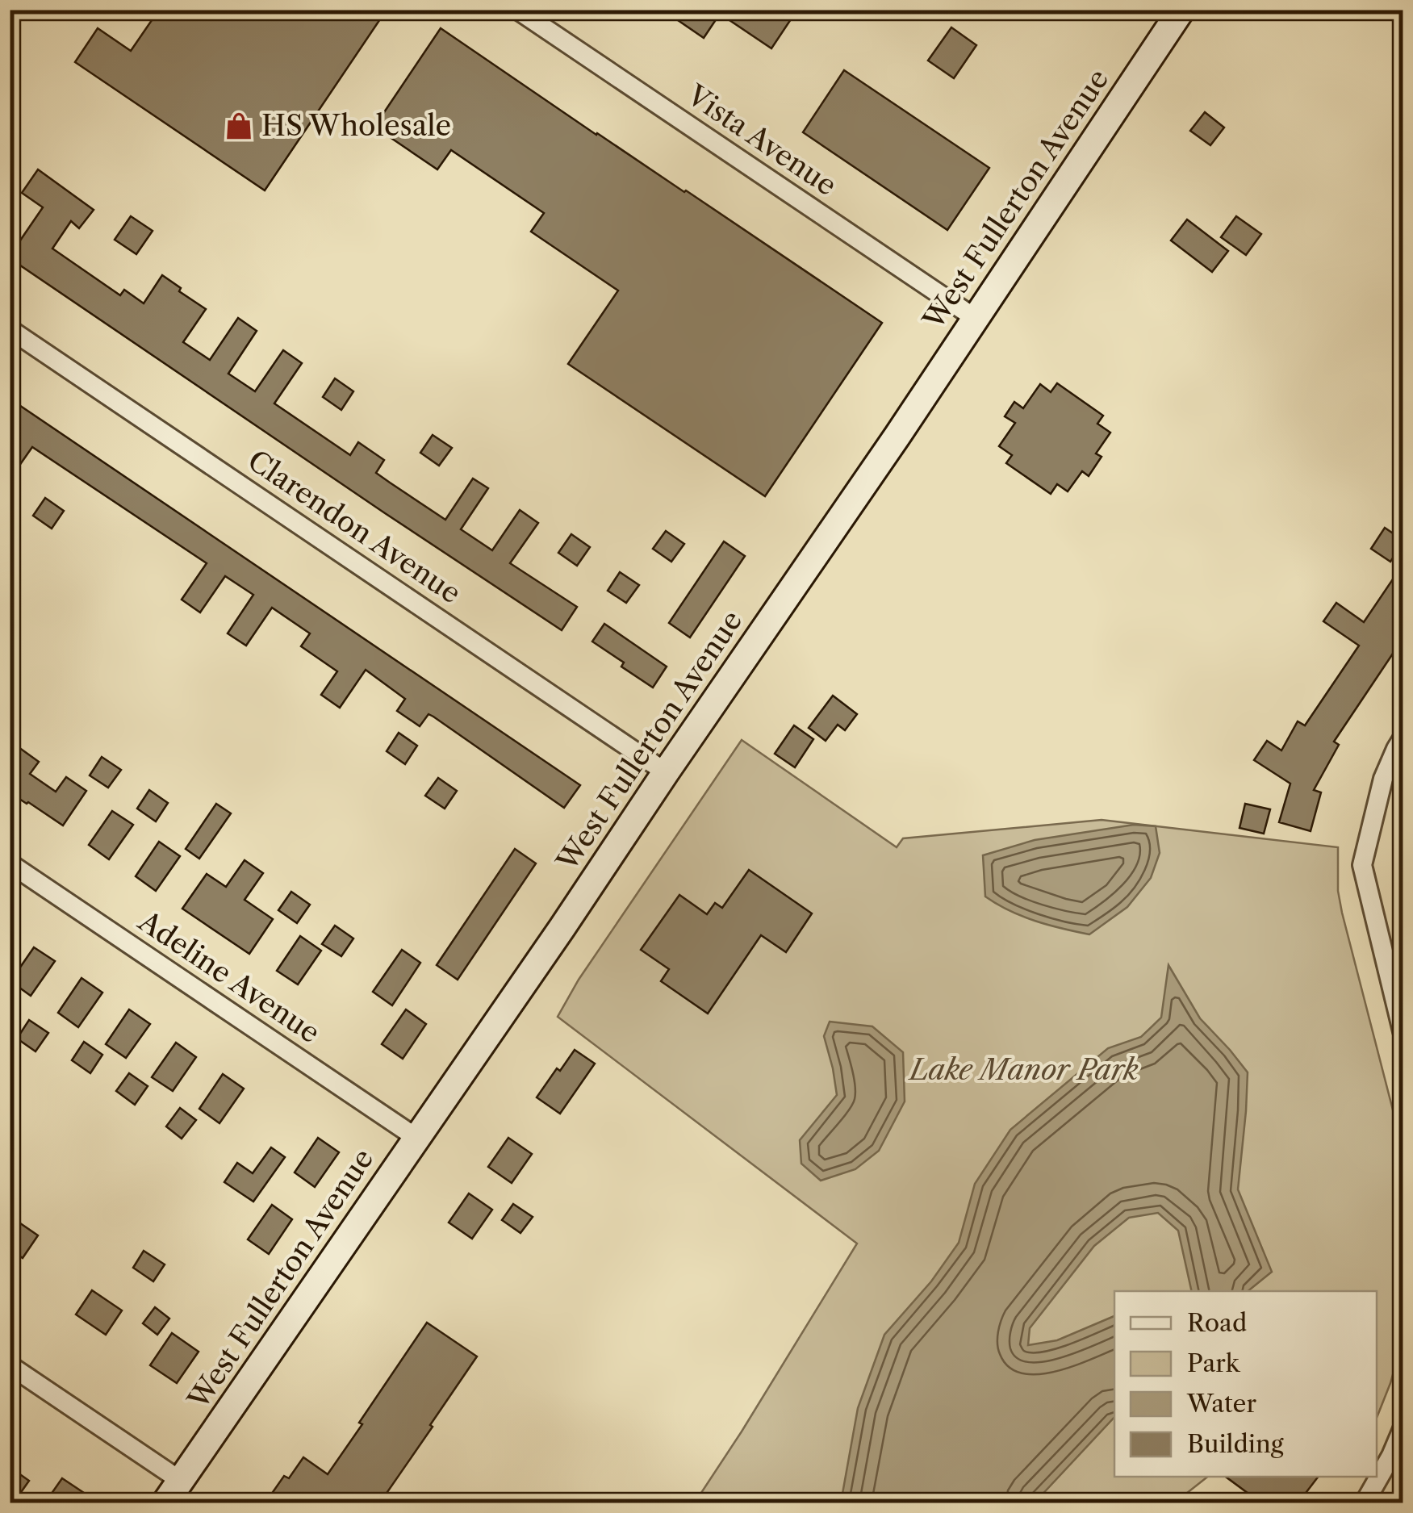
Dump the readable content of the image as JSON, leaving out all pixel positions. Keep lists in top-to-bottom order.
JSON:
{
  "streets": {
    "street": [
      "Vista Avenue",
      "West Fullerton Avenue",
      "Clarendon Avenue",
      "Adeline Avenue"
    ]
  },
  "crossings": [
    ["Vista Avenue", "West Fullerton Avenue"],
    ["West Fullerton Avenue", "Clarendon Avenue"],
    ["West Fullerton Avenue", "Adeline Avenue"]
  ],
  "parks": ["Lake Manor Park"],
  "places": {
    "shop": ["HS Wholesale"]
  },
  "legend": [
    "Road",
    "Park",
    "Water",
    "Building"
  ]
}
